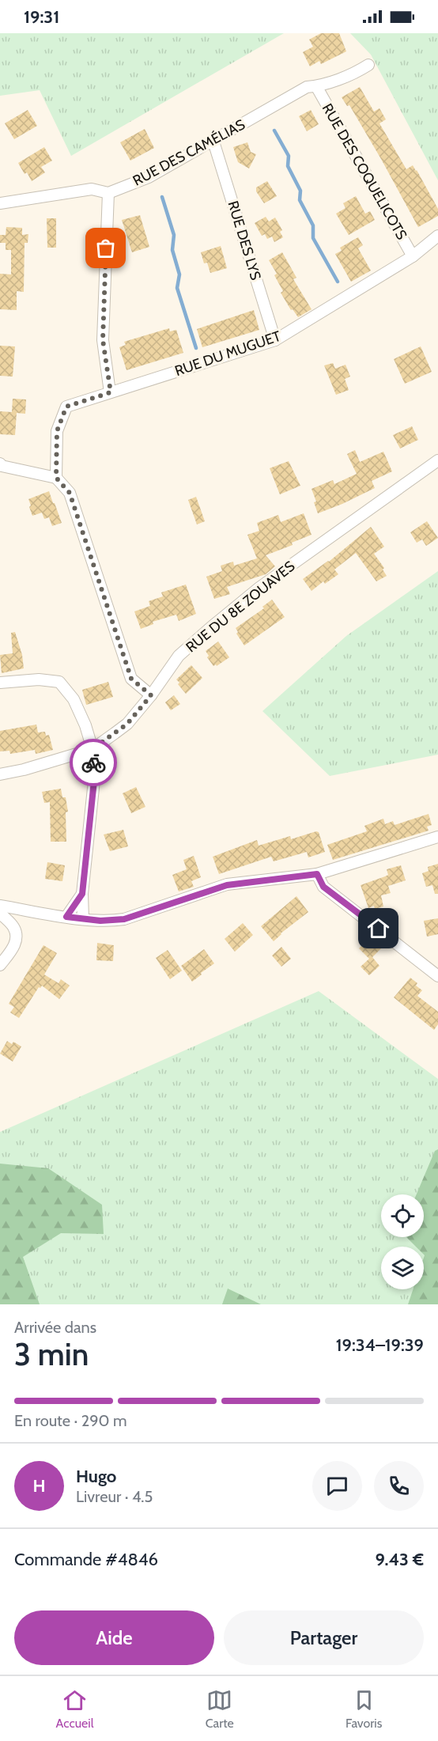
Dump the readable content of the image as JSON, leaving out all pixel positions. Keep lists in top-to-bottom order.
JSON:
{
  "streets": {
    "street": [
      "RUE DES CAMÉLIAS",
      "RUE DES COQUELICOTS",
      "RUE DES LYS",
      "RUE DU MUGUET",
      "RUE DU 8E ZOUAVES"
    ]
  },
  "crossings": [
    ["RUE DES CAMÉLIAS", "RUE DES COQUELICOTS"],
    ["RUE DES CAMÉLIAS", "RUE DES LYS"],
    ["RUE DES COQUELICOTS", "RUE DU MUGUET"],
    ["RUE DES LYS", "RUE DU MUGUET"]
  ],
  "page": {
    "status": "19:31",
    "heading": ["3 min", "Arrivée dans", "19:34–19:39"],
    "panel": [
      "Hugo",
      "Livreur · 4.5",
      "Commande #4846",
      "9.43 €"
    ],
    "bar": "En route · 290 m",
    "round": "H",
    "buttons": ["Aide", "Partager"],
    "tabs": ["Accueil", "Carte", "Favoris"]
  }
}
